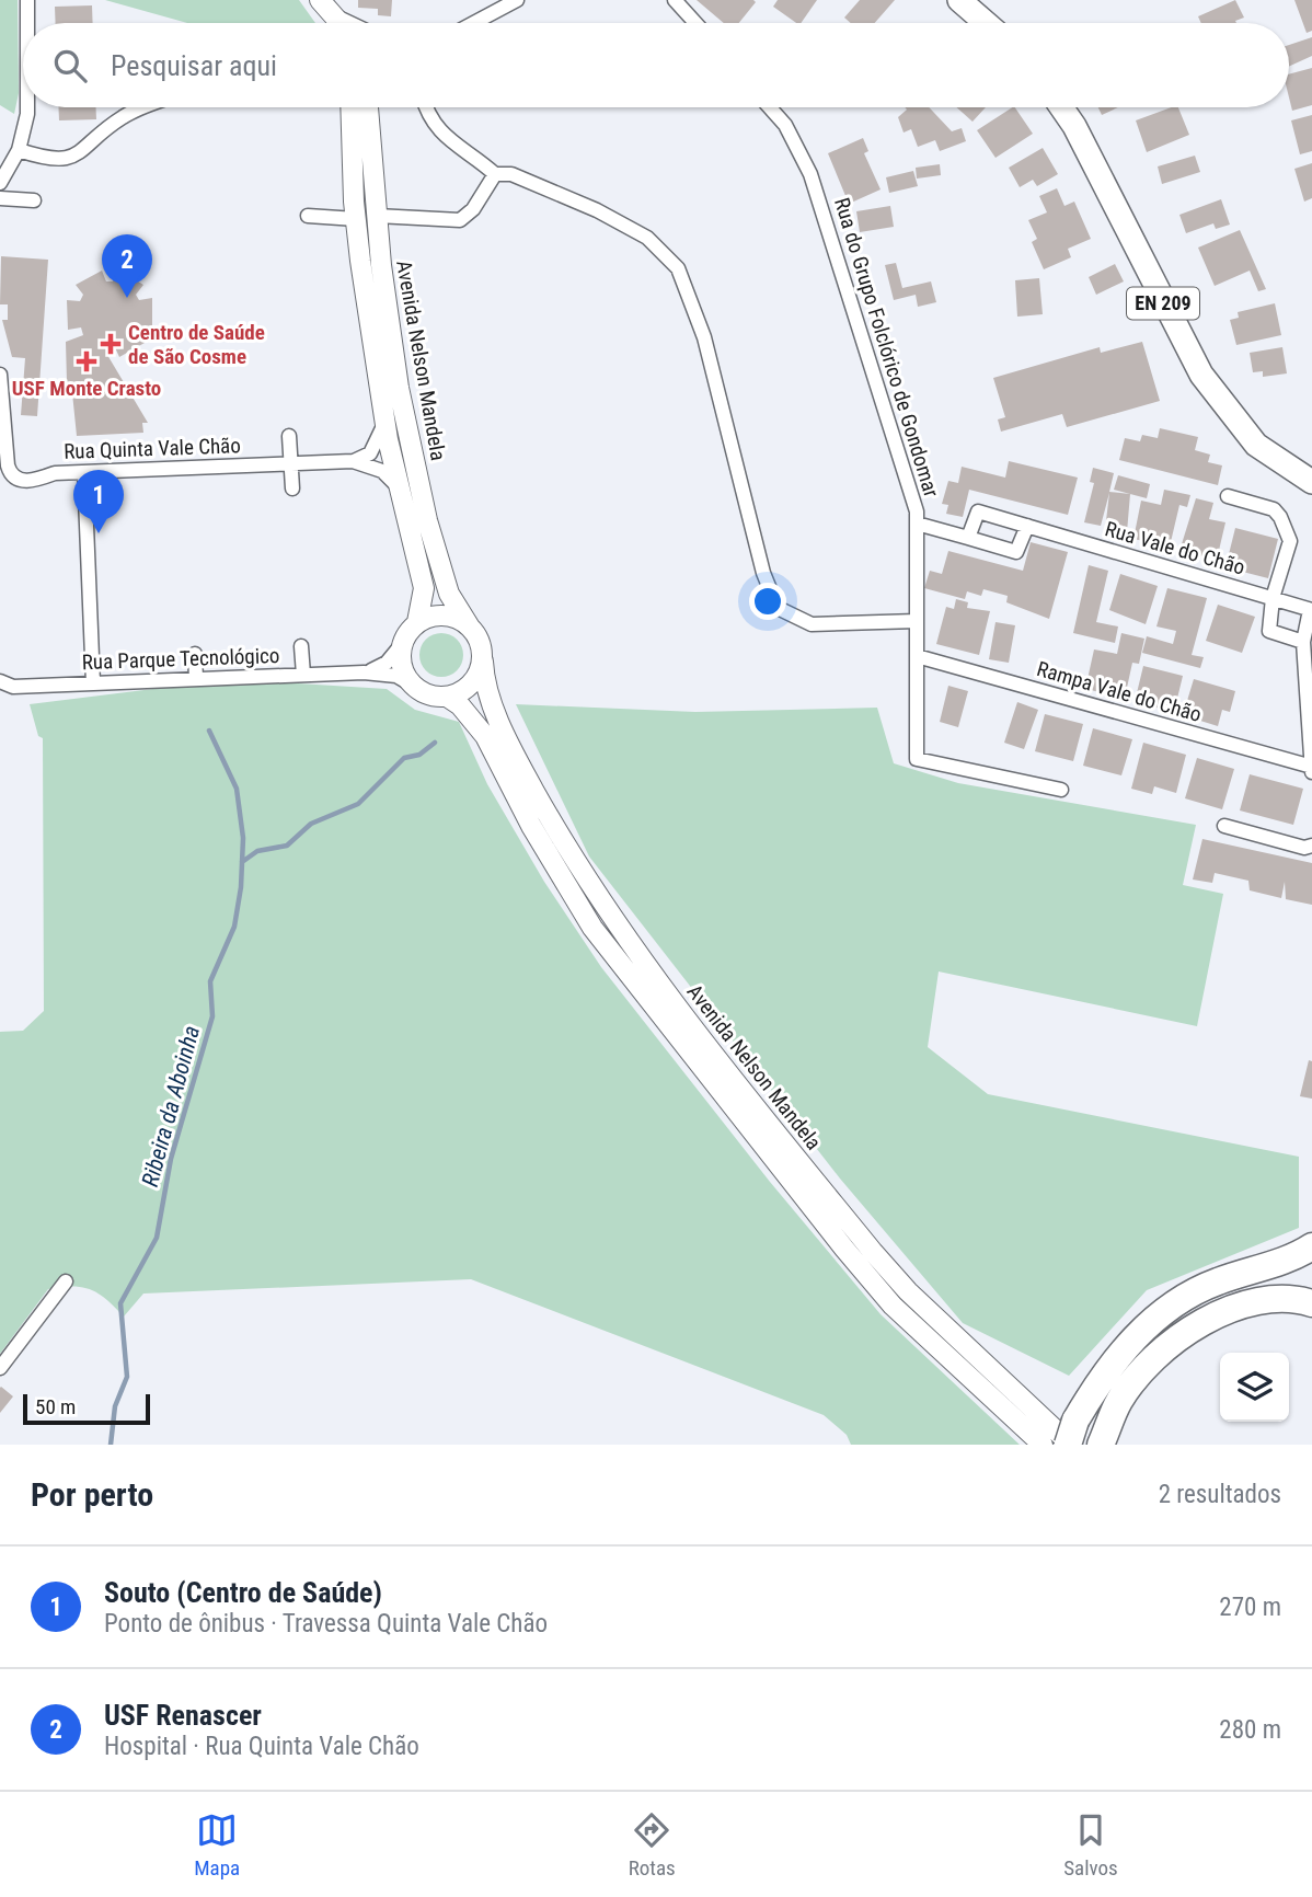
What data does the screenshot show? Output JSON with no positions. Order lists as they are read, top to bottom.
{
  "streets": {
    "main road": ["EN 209", "Avenida Nelson Mandela"],
    "street": [
      "Rua do Grupo Folclórico de Gondomar",
      "Rua Quinta Vale Chão",
      "Rua Vale do Chão",
      "Rua Parque Tecnológico",
      "Rampa Vale do Chão"
    ]
  },
  "crossings": [
    ["Rua do Grupo Folclórico de Gondomar", "Rampa Vale do Chão"],
    ["Avenida Nelson Mandela", "Rua Quinta Vale Chão"],
    ["Avenida Nelson Mandela", "Rua Parque Tecnológico"]
  ],
  "water": ["Ribeira da Aboinha"],
  "places": {
    "health": ["Centro de Saúde de São Cosme", "USF Monte Crasto"]
  },
  "scale_bar": "50 m",
  "page": {
    "search": "Pesquisar aqui",
    "pins": ["2", "1"],
    "scale": "50 m",
    "heading": ["Por perto", "2 resultados"],
    "list": [
      {
        "mark": "1",
        "name": "Souto (Centro de Saúde)",
        "note": "Ponto de ônibus · Travessa Quinta Vale Chão",
        "value": "270 m"
      },
      {
        "mark": "2",
        "name": "USF Renascer",
        "note": "Hospital · Rua Quinta Vale Chão",
        "value": "280 m"
      }
    ],
    "nav": ["Mapa", "Rotas", "Salvos"]
  }
}
